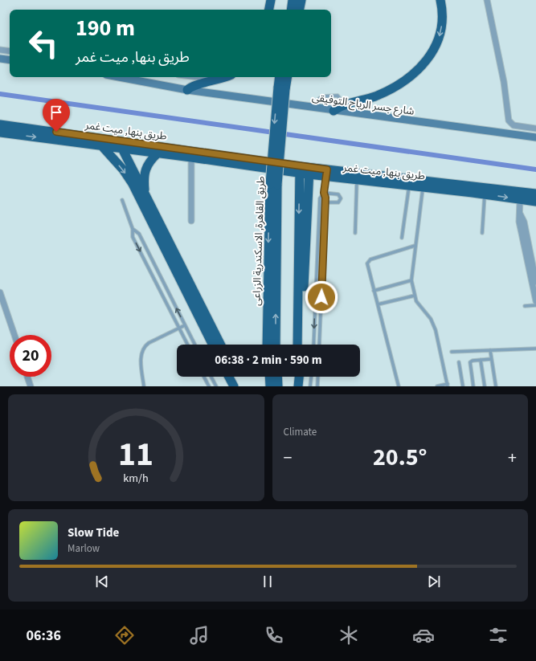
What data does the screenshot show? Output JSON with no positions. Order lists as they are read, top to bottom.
{
  "streets": {
    "highway": ["طريق بنها, ميت غمر", "طريق القاهرة, الاسكندرية الزراعى"],
    "main road": ["شارع جسر الرياح التوفيقى"]
  },
  "page": {
    "turn": ["190 m", "طريق بنها, ميت غمر"],
    "limit": "20",
    "trip": "06:38 · 2 min · 590 m",
    "tile": "Climate",
    "heat": ["−", "20.5°", "+"],
    "song": ["Slow Tide", "Marlow"],
    "tabs": "06:36",
    "gauge": ["11", "km/h"]
  }
}
